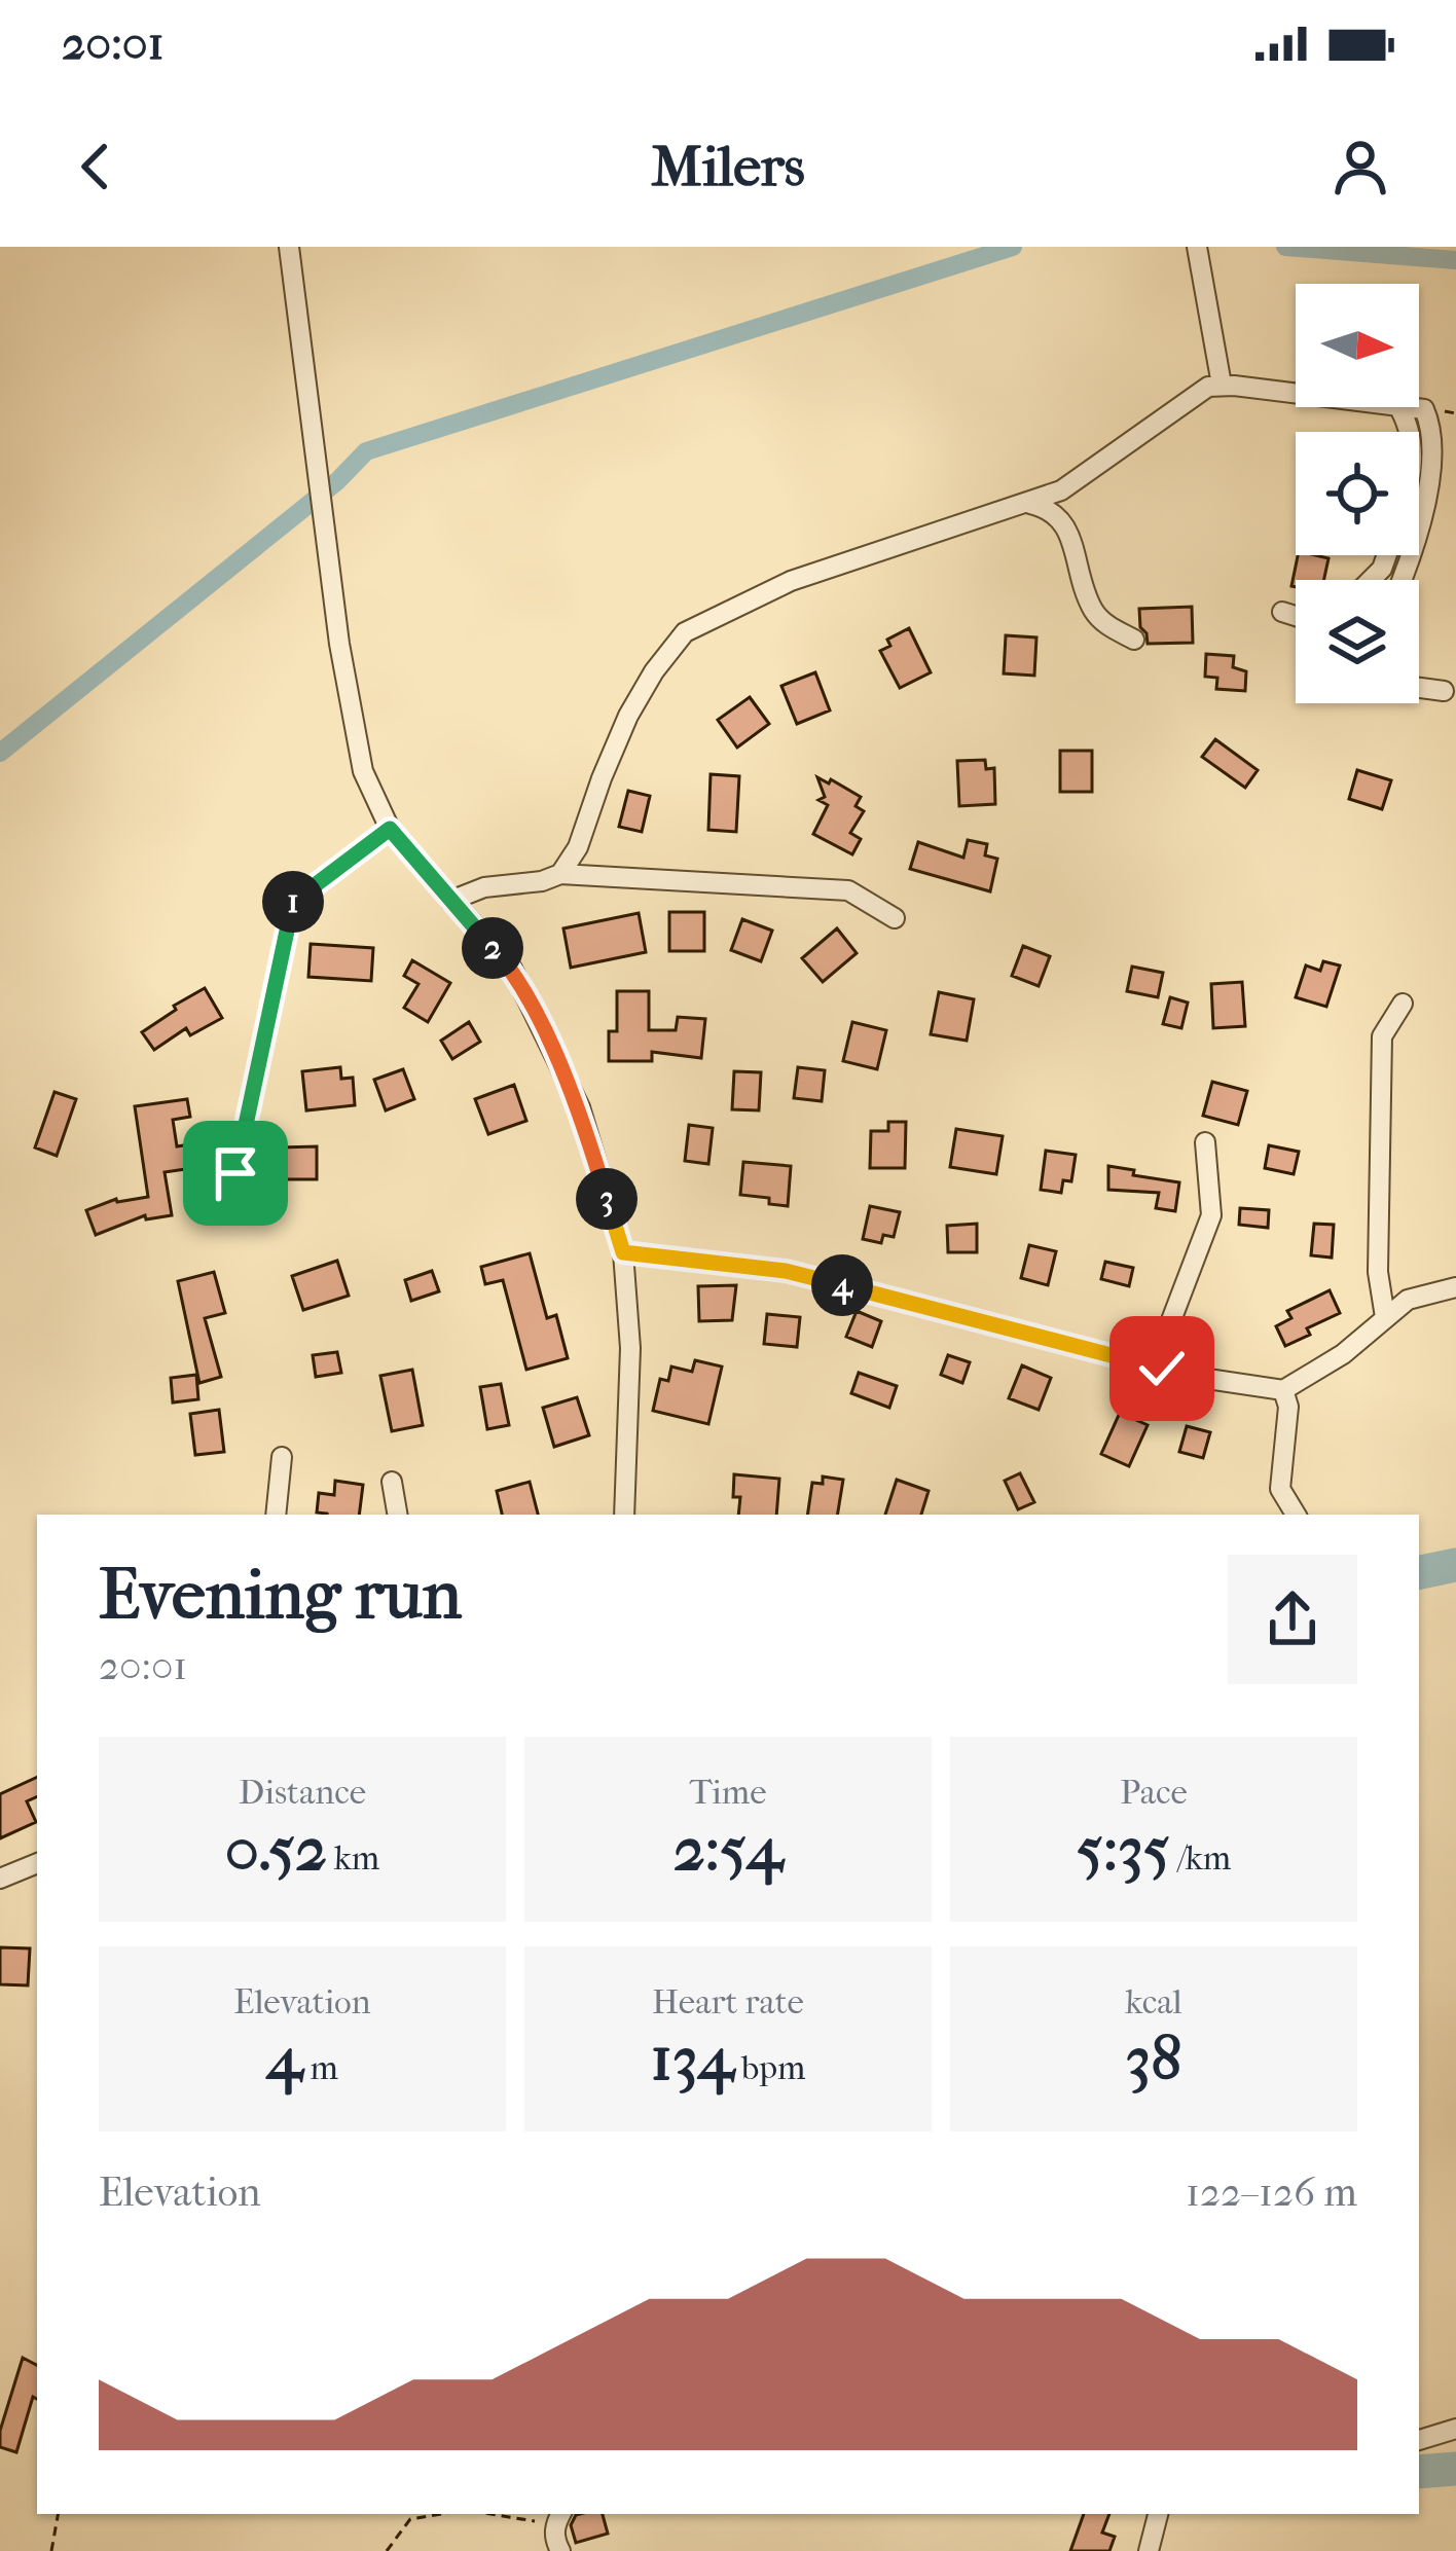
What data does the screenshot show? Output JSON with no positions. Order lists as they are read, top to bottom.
{
  "north": "right",
  "page": {
    "status": "20:01",
    "header": "Milers",
    "pins": [
      "1",
      "2",
      "3",
      "4"
    ],
    "heading": ["Evening run", "20:01"],
    "stats": [
      ["Distance", "0.52 km"],
      ["Time", "2:54"],
      ["Pace", "5:35 /km"],
      ["Elevation", "4 m"],
      ["Heart rate", "134 bpm"],
      ["kcal", "38"]
    ],
    "chart": ["Elevation", "122–126 m"]
  }
}
